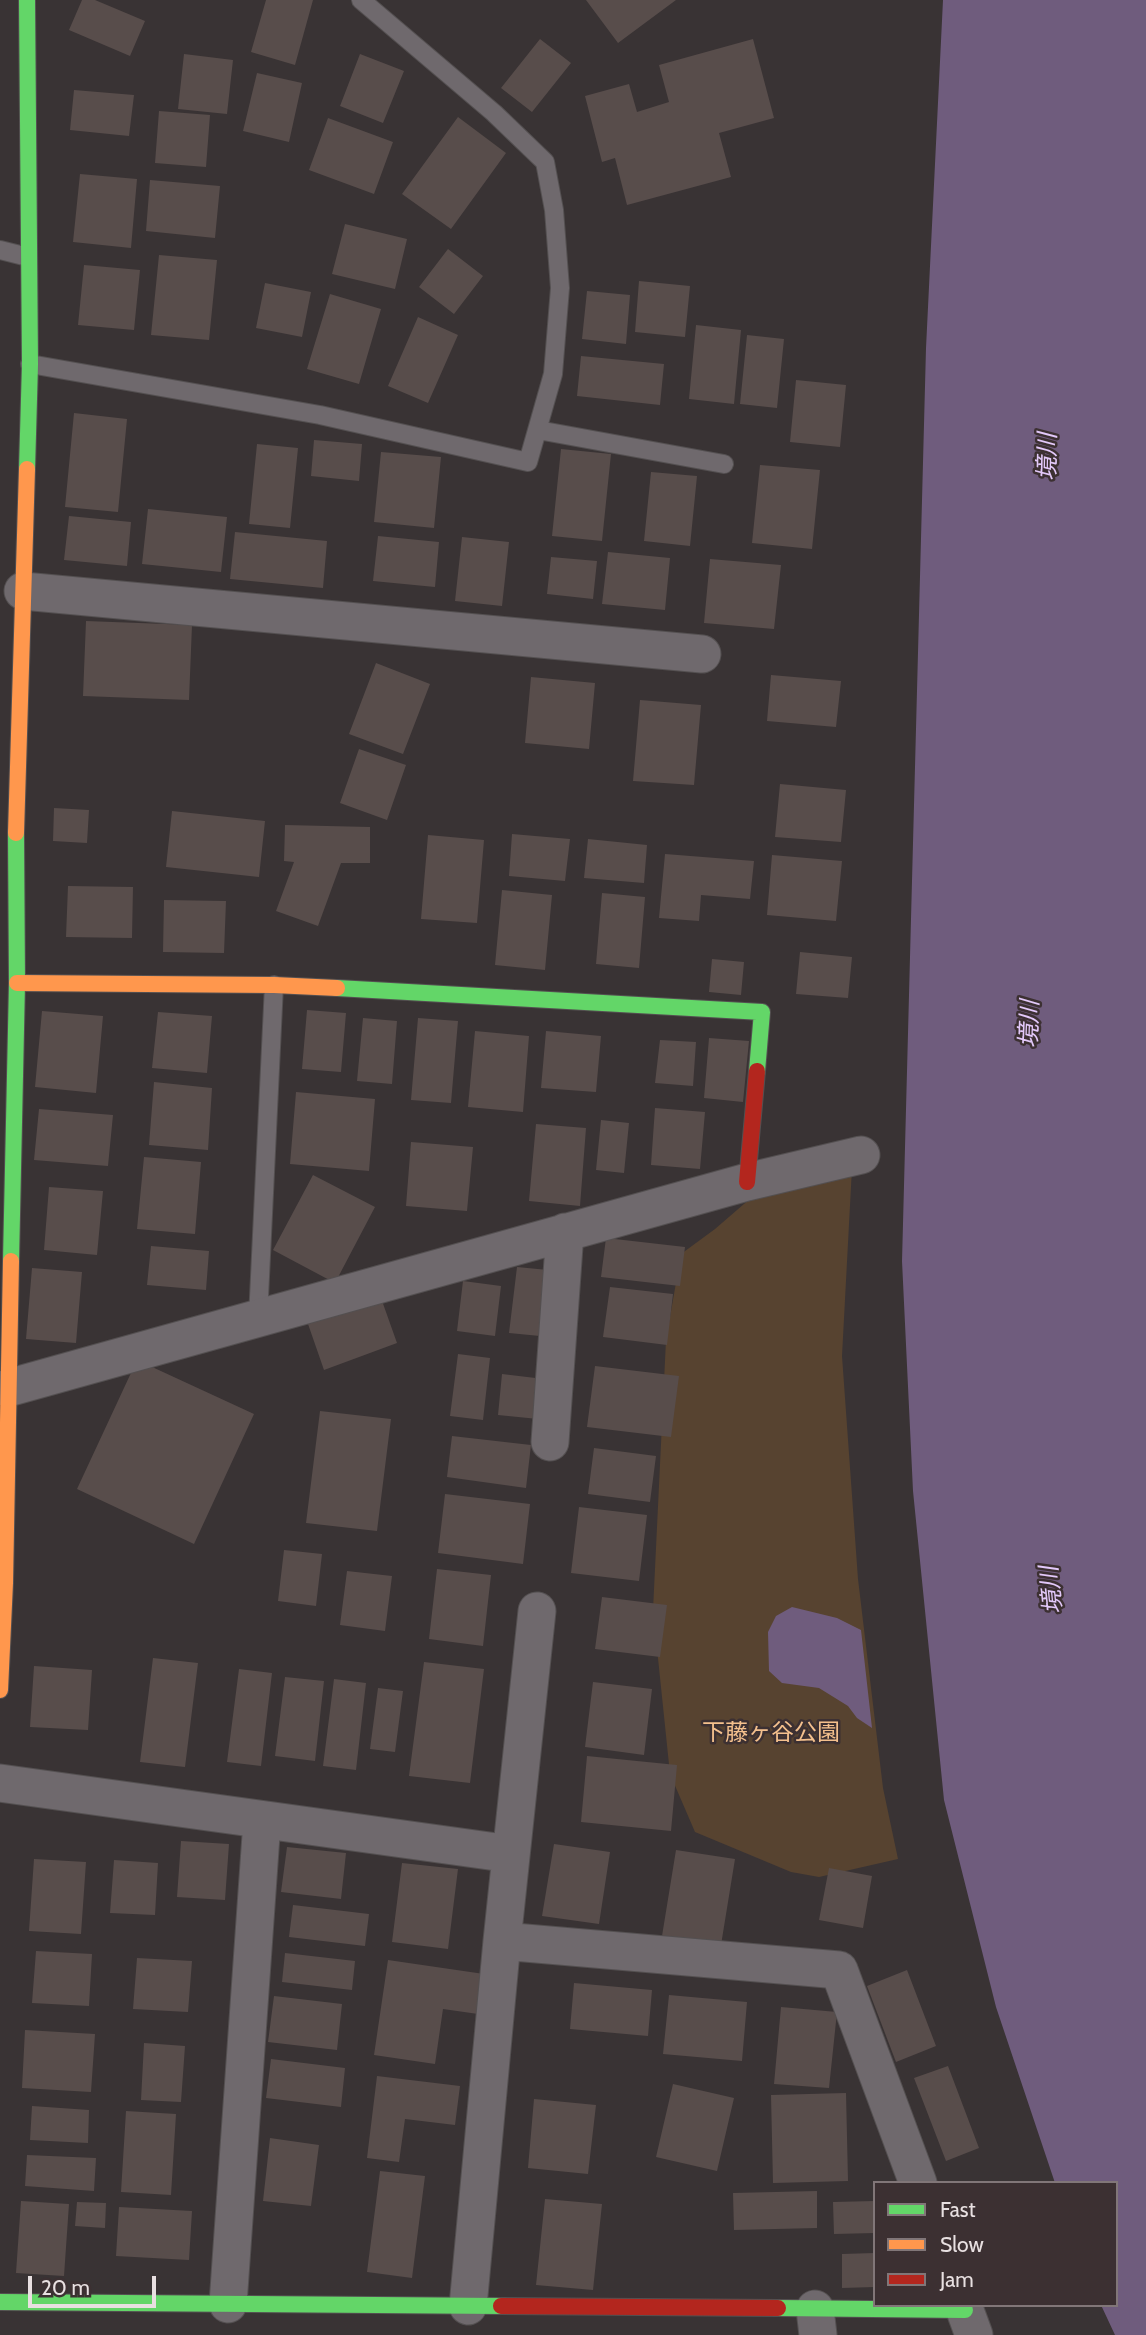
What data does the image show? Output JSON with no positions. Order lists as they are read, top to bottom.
{
  "water": ["境川"],
  "parks": ["下藤ヶ谷公園"],
  "legend": ["Fast", "Slow", "Jam"],
  "scale_bar": "20 m"
}
